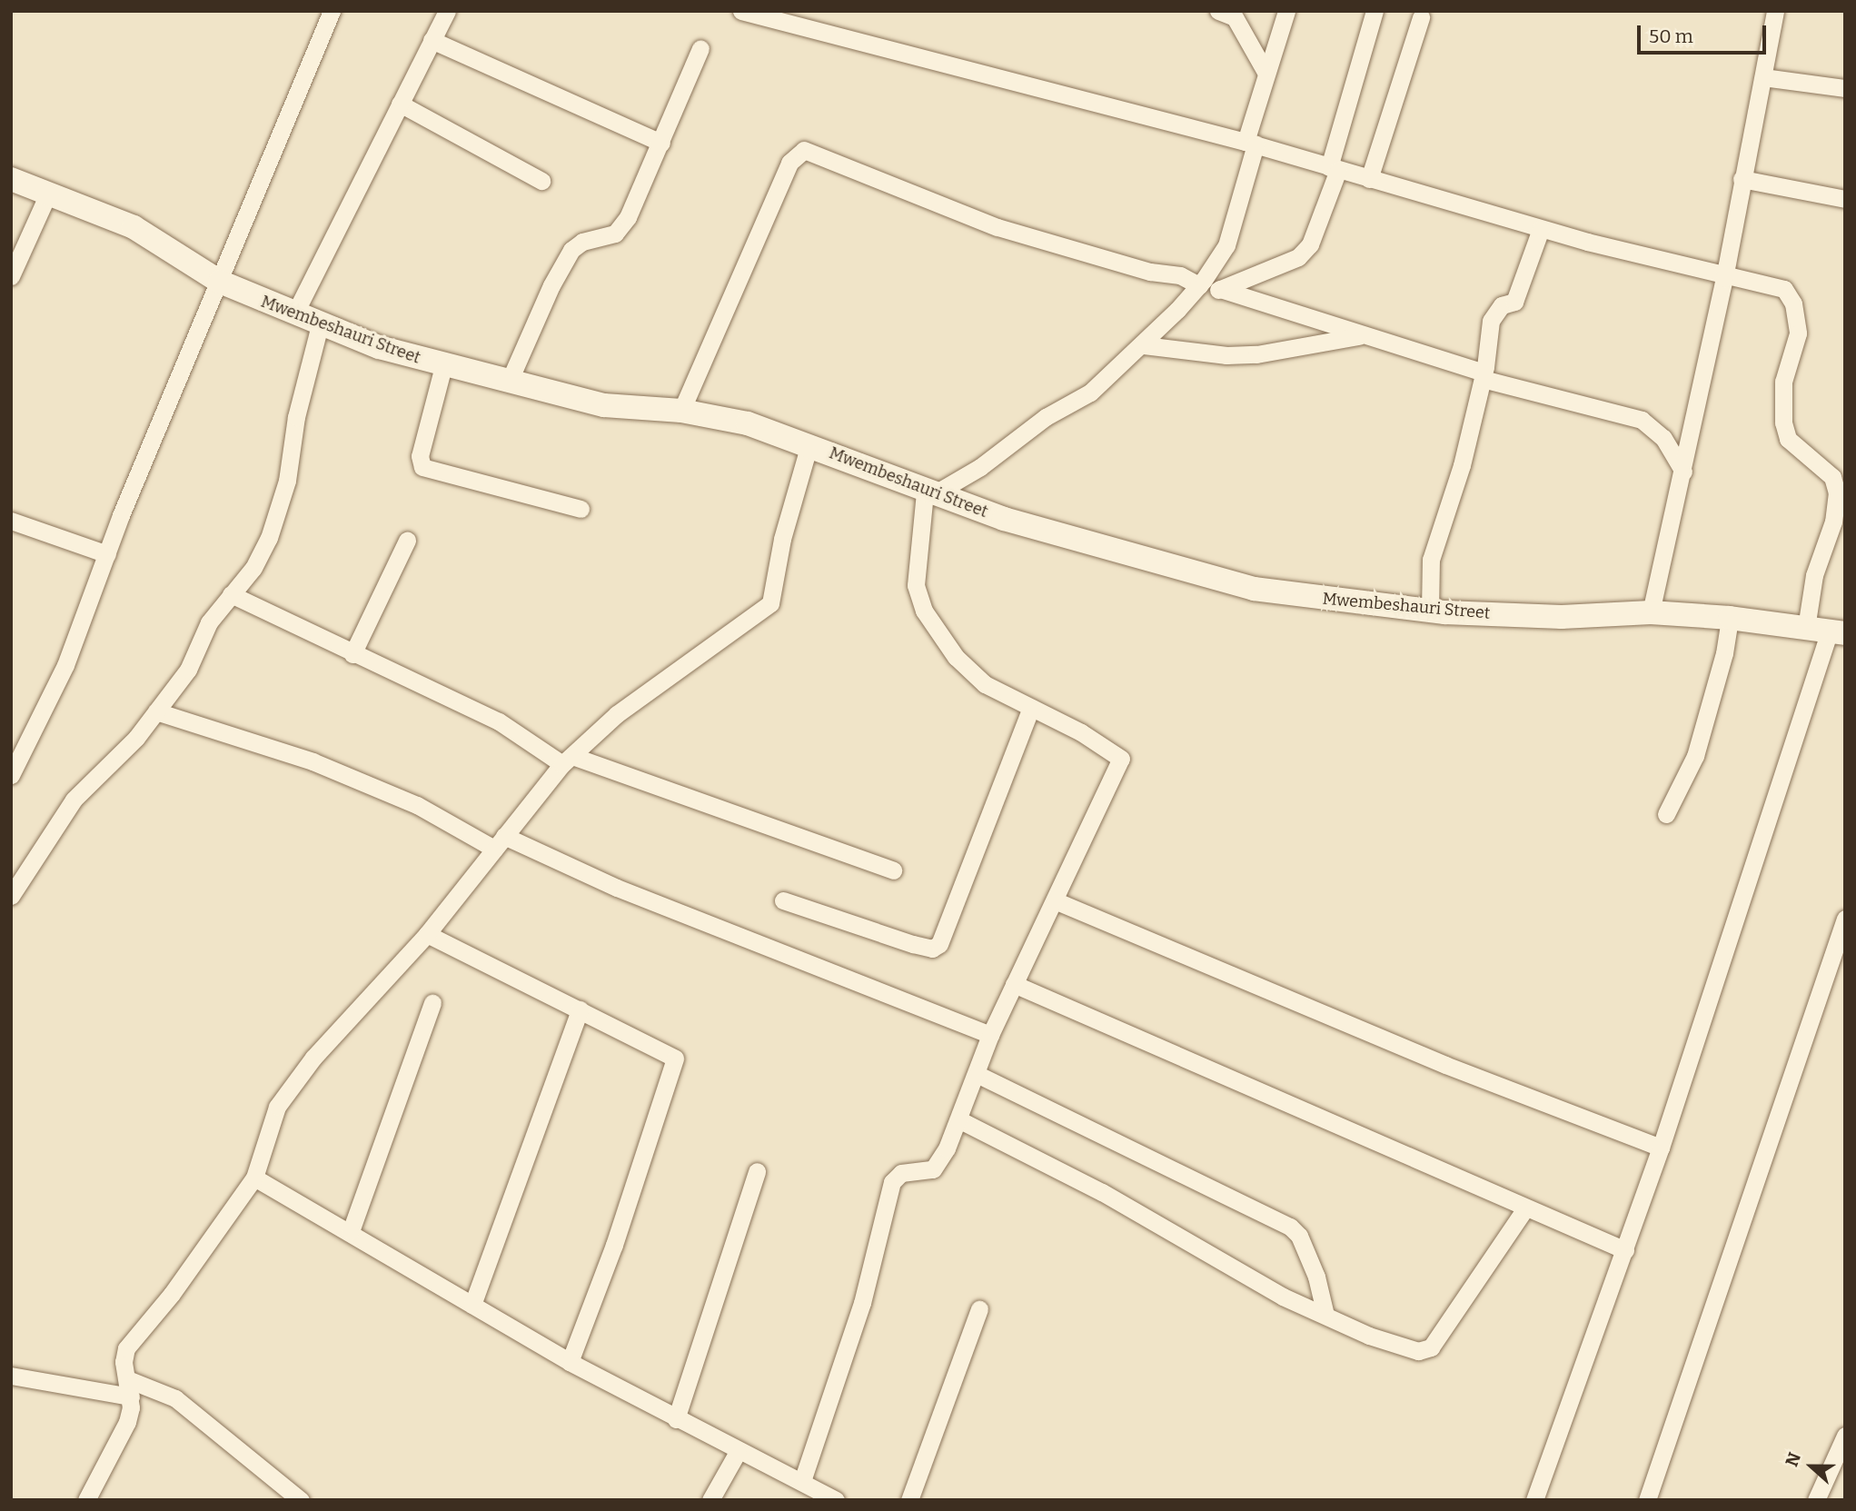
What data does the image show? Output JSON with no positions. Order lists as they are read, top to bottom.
{
  "streets": {
    "street": ["Mwembeshauri Street"]
  },
  "scale_bar": "50 m",
  "north": "left"
}
